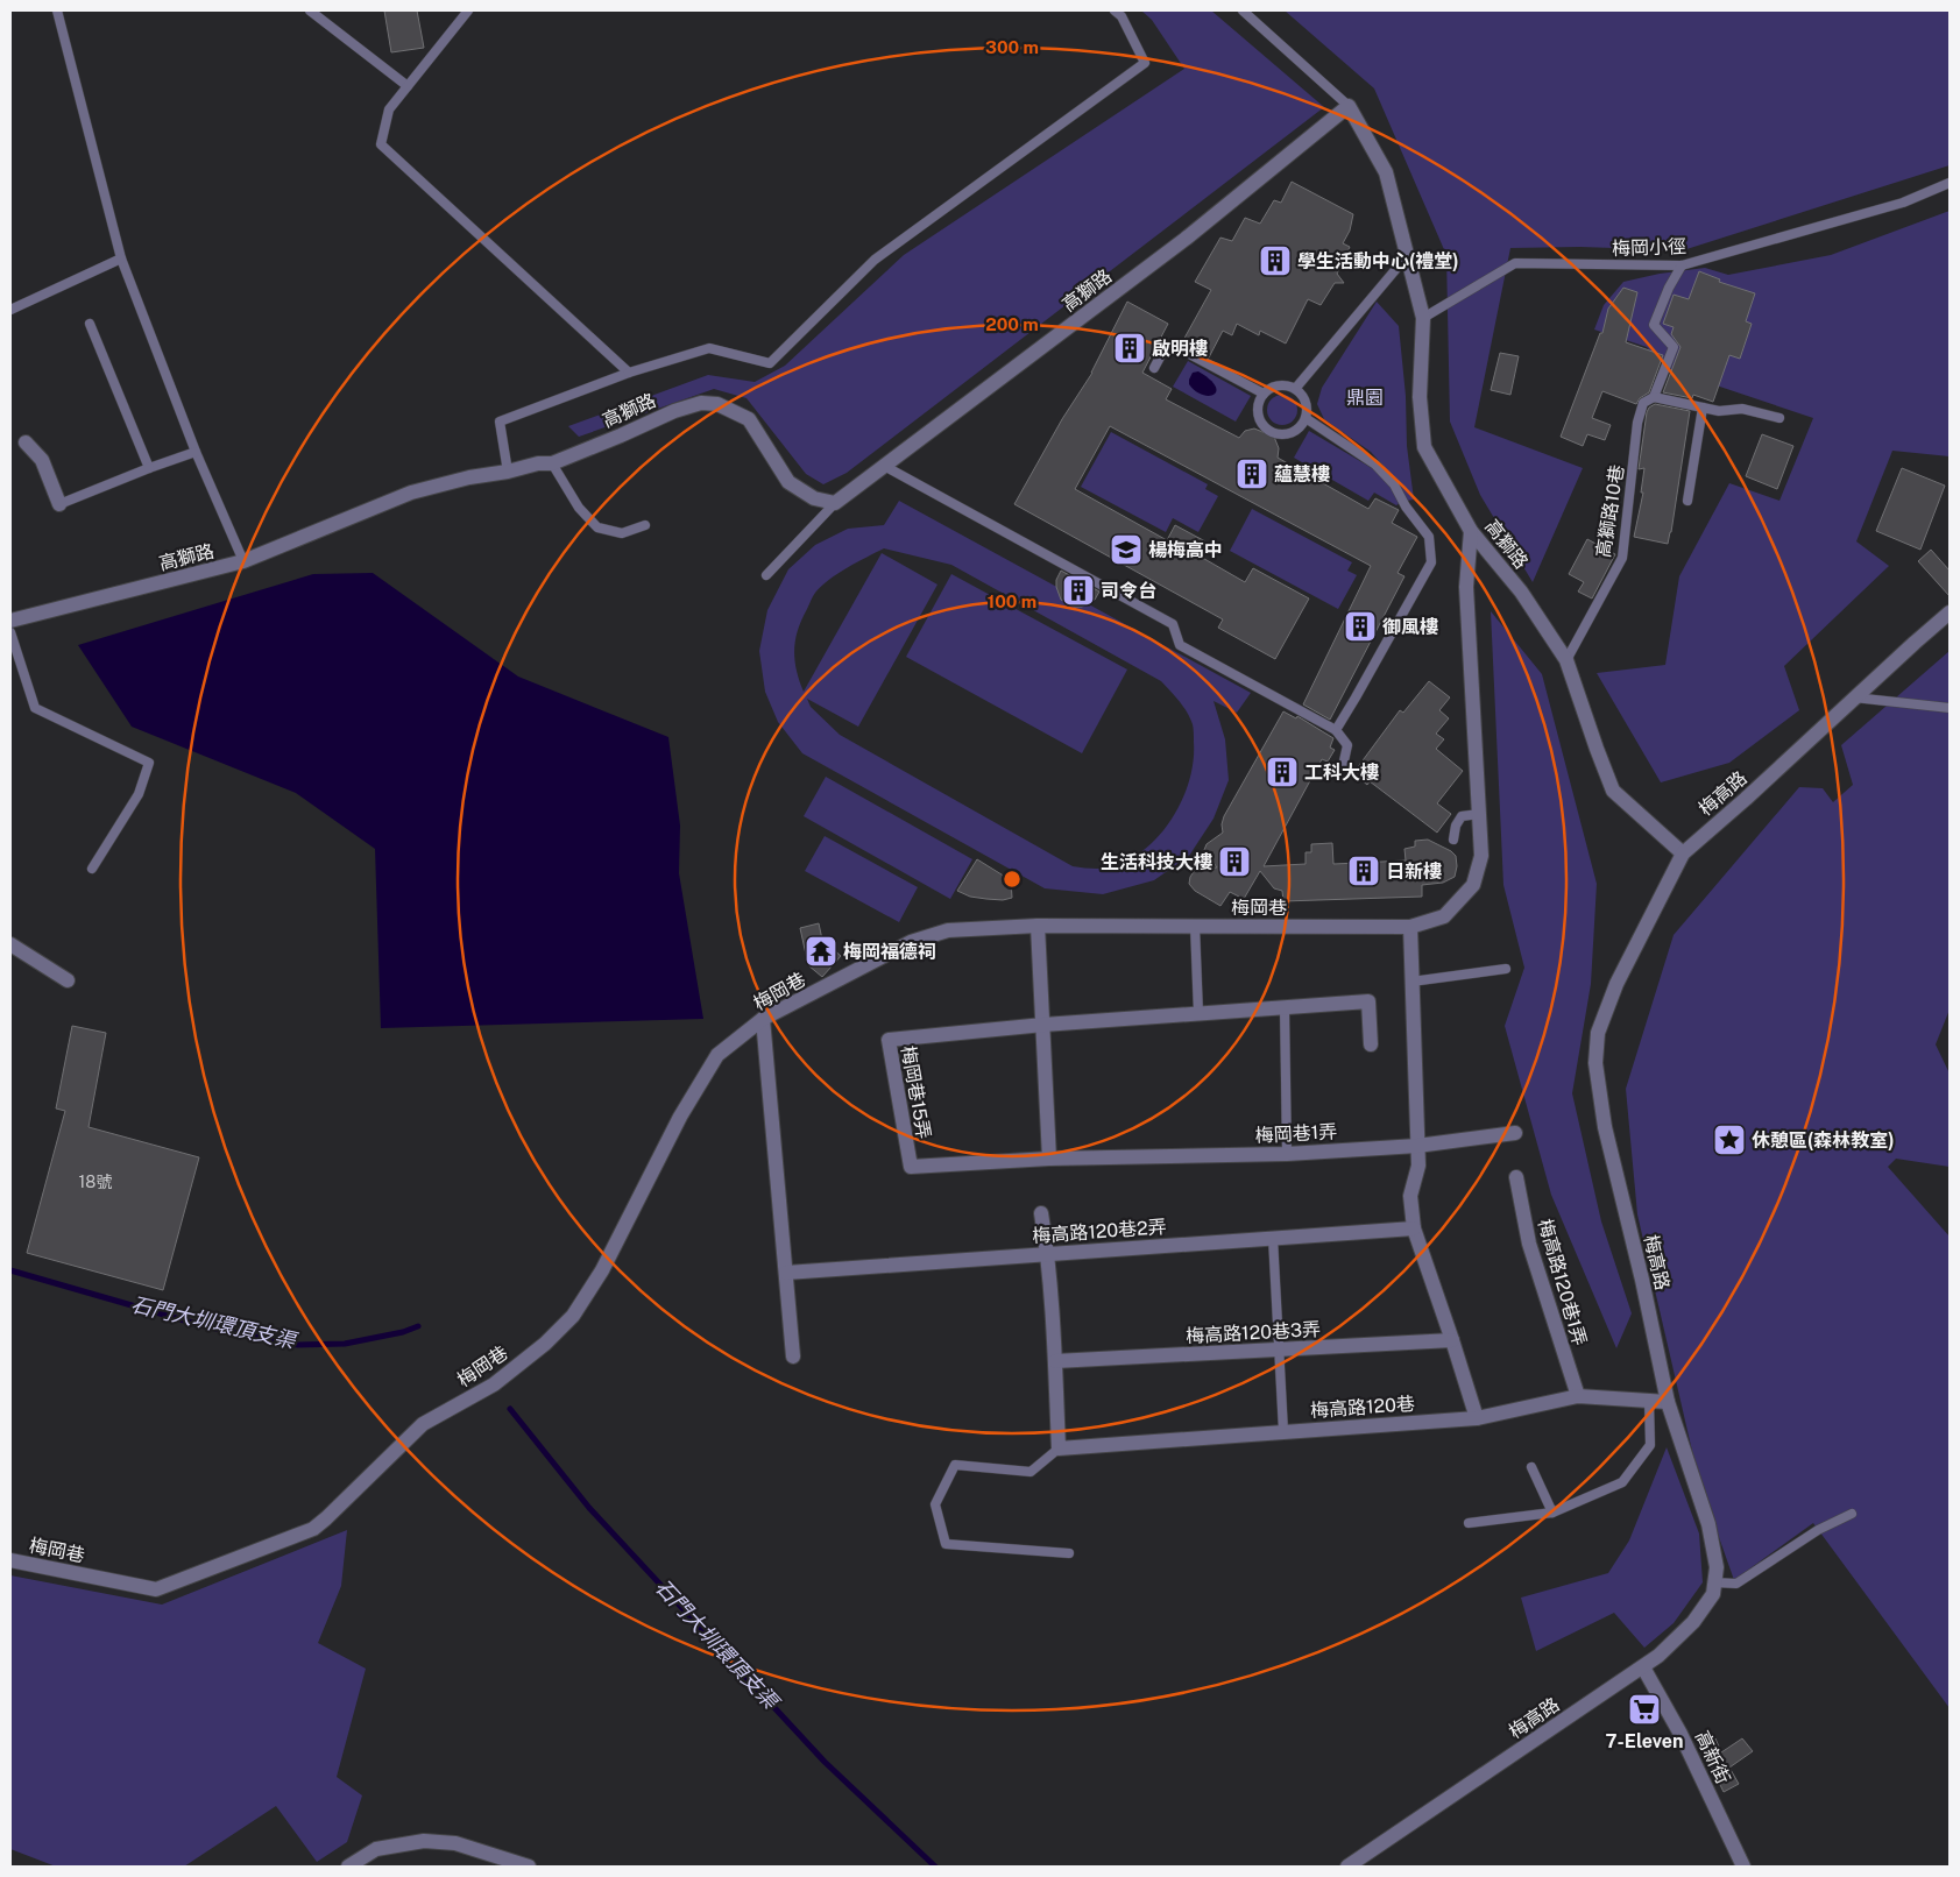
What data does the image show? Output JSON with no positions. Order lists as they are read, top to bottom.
{
  "streets": {
    "street": [
      "高獅路",
      "梅高路",
      "梅岡巷",
      "梅岡巷15弄",
      "梅岡巷1弄",
      "梅高路120巷2弄",
      "梅高路120巷1弄",
      "梅高路120巷3弄",
      "梅高路120巷",
      "高新街"
    ],
    "lane": ["梅岡小徑", "高獅路10巷"]
  },
  "crossings": [
    ["梅岡小徑", "高獅路"],
    ["梅岡小徑", "高獅路10巷"],
    ["高獅路", "高獅路10巷"],
    ["高獅路", "梅高路"],
    ["高獅路", "梅岡巷"],
    ["梅高路", "梅高路120巷"],
    ["梅高路", "高新街"],
    ["梅岡巷15弄", "梅岡巷1弄"],
    ["梅高路120巷1弄", "梅高路120巷"]
  ],
  "water": ["石門大圳環頂支渠"],
  "parks": ["鼎園"],
  "places": {
    "building": [
      "學生活動中心(禮堂)",
      "啟明樓",
      "蘊慧樓",
      "司令台",
      "御風樓",
      "工科大樓",
      "生活科技大樓",
      "日新樓"
    ],
    "school or university": ["楊梅高中"],
    "temple": ["梅岡福德祠"],
    "place": ["休憩區(森林教室)"],
    "supermarket": ["7-Eleven"]
  },
  "house_numbers": ["18號"],
  "rings": ["300 m", "200 m", "100 m"]
}
